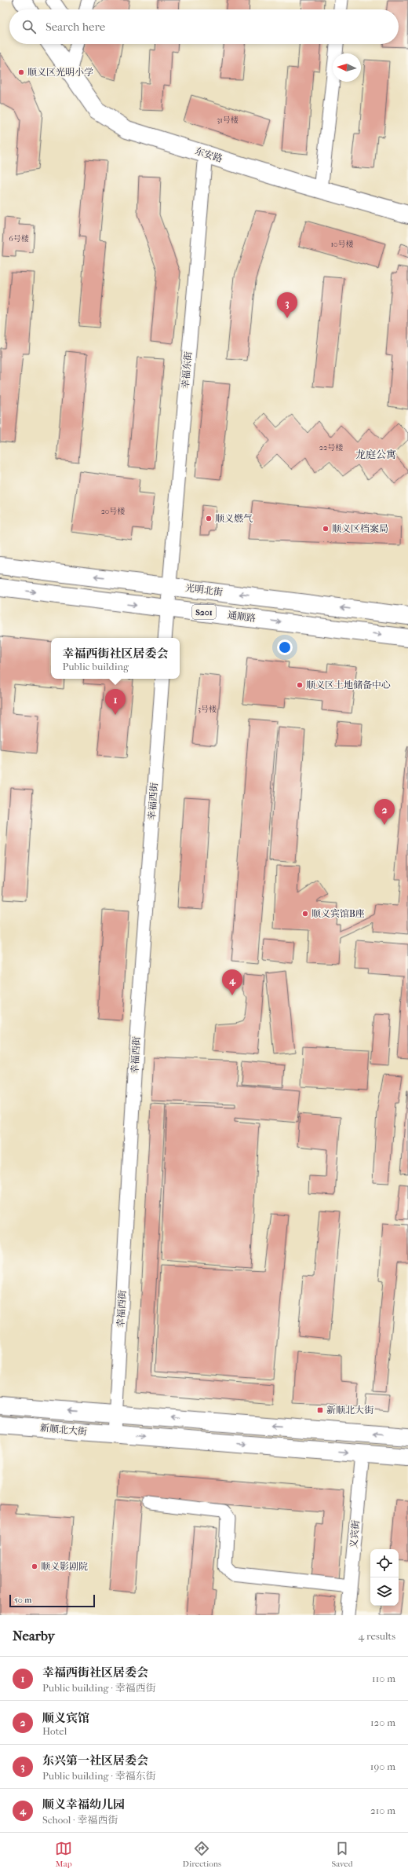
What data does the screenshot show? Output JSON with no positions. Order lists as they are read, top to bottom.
{
  "streets": {
    "main road": [
      "东安路",
      "光明北街",
      "S201",
      "通顺路",
      "新顺北大街"
    ],
    "street": ["幸福东街", "幸福西街", "义宾街"]
  },
  "crossings": [
    ["东安路", "幸福东街"],
    ["幸福东街", "光明北街"],
    ["幸福西街", "新顺北大街"],
    ["新顺北大街", "义宾街"]
  ],
  "one_way": ["光明北街", "通顺路"],
  "districts": ["龙庭公寓"],
  "places": {
    "other": [
      "顺义区光明小学",
      "顺义燃气",
      "顺义区档案局",
      "顺义区土地储备中心",
      "顺义宾馆B座",
      "顺义影剧院"
    ],
    "transit": ["新顺北大街"]
  },
  "house_numbers": [
    "31号楼",
    "6号楼",
    "10号楼",
    "22号楼",
    "20号楼",
    "3号楼"
  ],
  "scale_bar": "50 m",
  "north": "left",
  "page": {
    "search": "Search here",
    "pins": [
      "3",
      "1",
      "2",
      "4"
    ],
    "popup": ["幸福西街社区居委会", "Public building"],
    "scale": "50 m",
    "heading": ["Nearby", "4 results"],
    "list": [
      {
        "mark": "1",
        "name": "幸福西街社区居委会",
        "note": "Public building · 幸福西街",
        "value": "110 m"
      },
      {
        "mark": "2",
        "name": "顺义宾馆",
        "note": "Hotel",
        "value": "120 m"
      },
      {
        "mark": "3",
        "name": "东兴第一社区居委会",
        "note": "Public building · 幸福东街",
        "value": "190 m"
      },
      {
        "mark": "4",
        "name": "顺义幸福幼儿园",
        "note": "School · 幸福西街",
        "value": "210 m"
      }
    ],
    "nav": ["Map", "Directions", "Saved"]
  }
}
